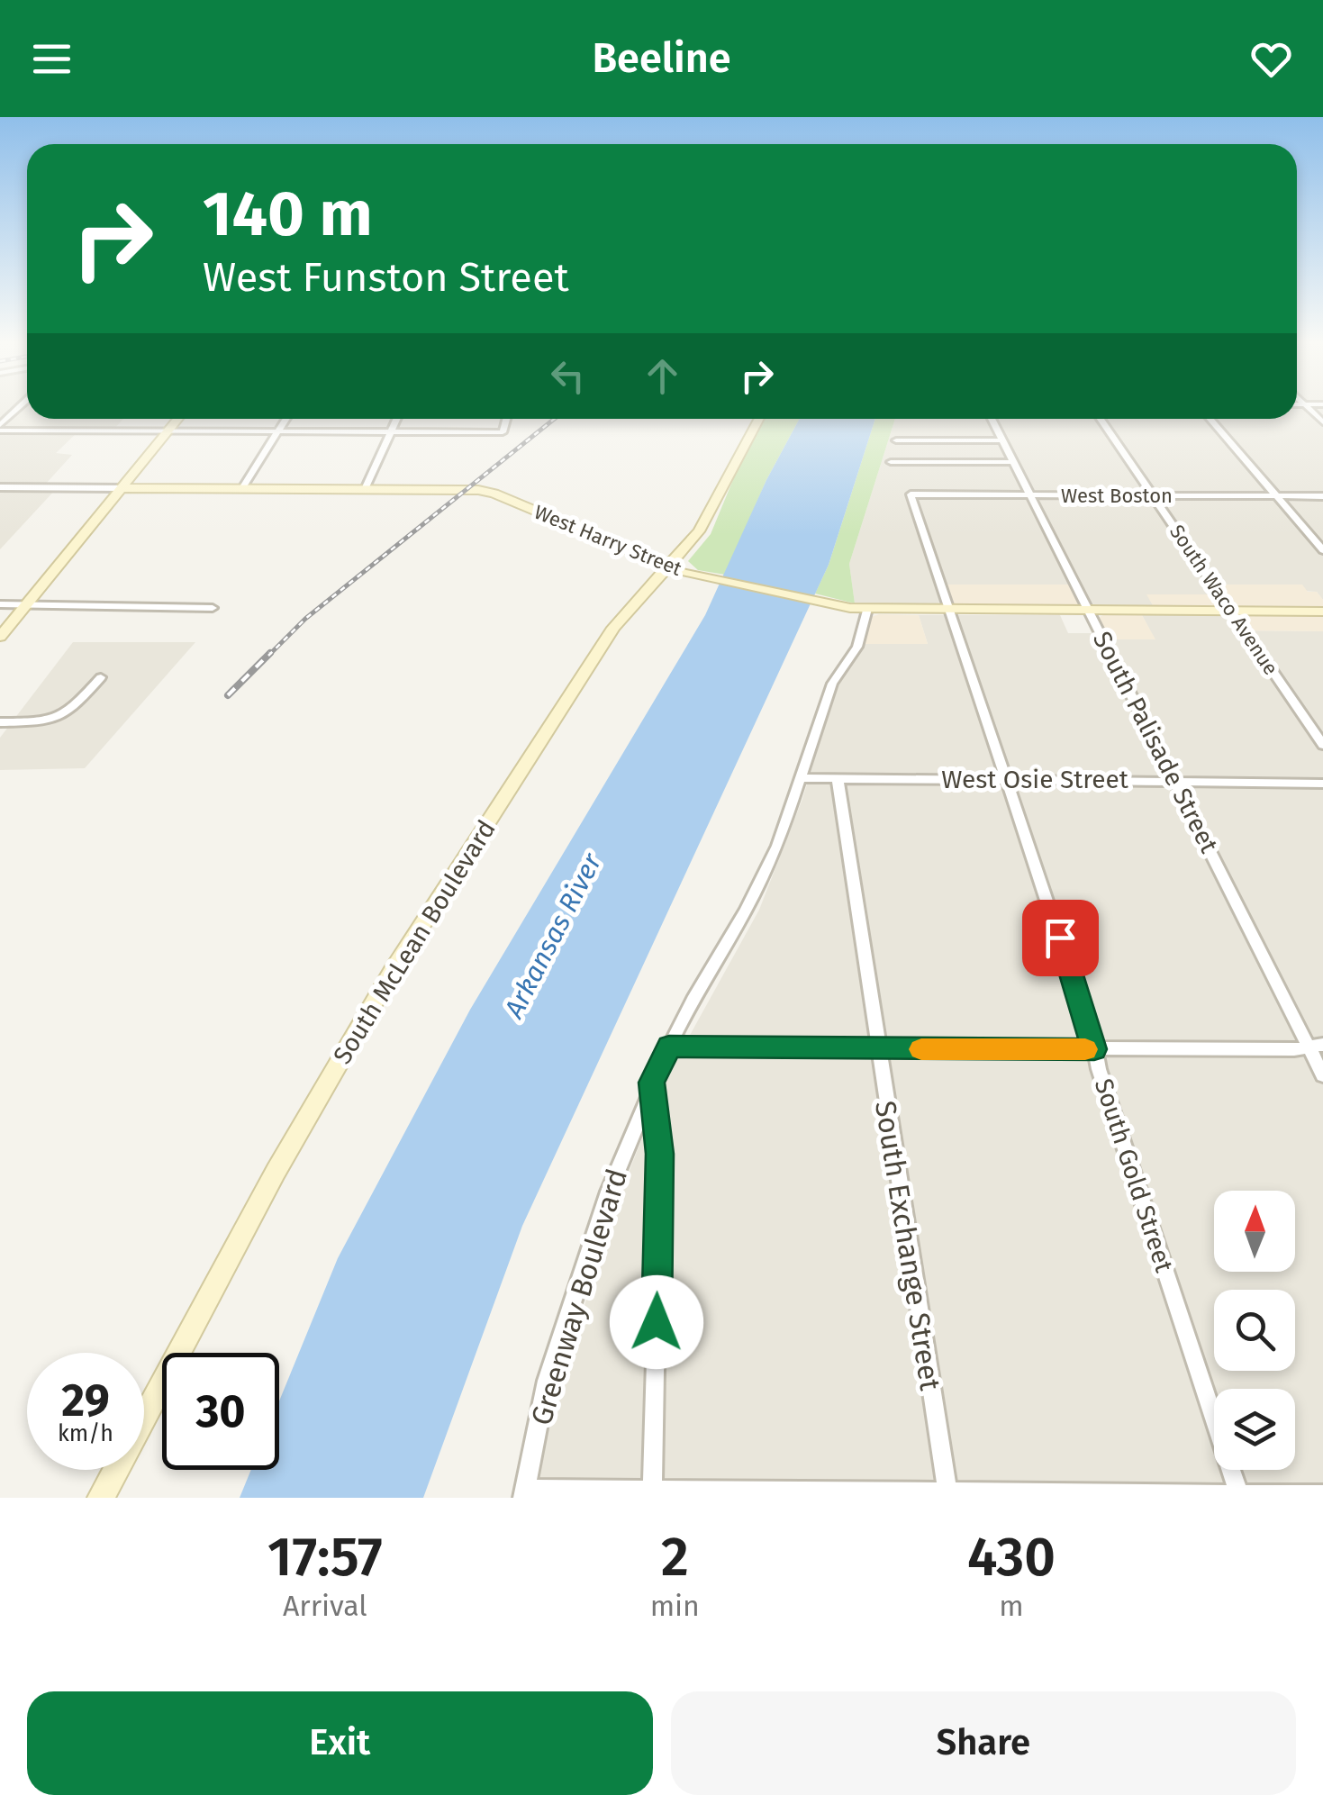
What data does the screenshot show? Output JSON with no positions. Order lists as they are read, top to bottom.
{
  "streets": {
    "street": [
      "West Boston",
      "West Harry Street",
      "South Waco Avenue",
      "South Palisade Street",
      "West Osie Street",
      "South McLean Boulevard",
      "South Gold Street",
      "South Exchange Street",
      "Greenway Boulevard"
    ]
  },
  "crossings": [
    ["West Boston", "South Waco Avenue"],
    ["West Boston", "South Palisade Street"],
    ["West Boston", "South Gold Street"],
    ["West Harry Street", "South Waco Avenue"],
    ["West Harry Street", "South Palisade Street"],
    ["West Harry Street", "South McLean Boulevard"],
    ["West Harry Street", "South Gold Street"],
    ["West Harry Street", "Greenway Boulevard"],
    ["South Palisade Street", "West Osie Street"],
    ["West Osie Street", "South Gold Street"],
    ["West Osie Street", "South Exchange Street"],
    ["West Osie Street", "Greenway Boulevard"]
  ],
  "water": ["Arkansas River"],
  "north": "top",
  "page": {
    "header": "Beeline",
    "turn": ["140 m", "West Funston Street"],
    "speed": "29 km/h",
    "limit": "30",
    "eta": [
      "17:57",
      "Arrival",
      "2",
      "min",
      "430",
      "m"
    ],
    "buttons": ["Exit", "Share"]
  }
}
